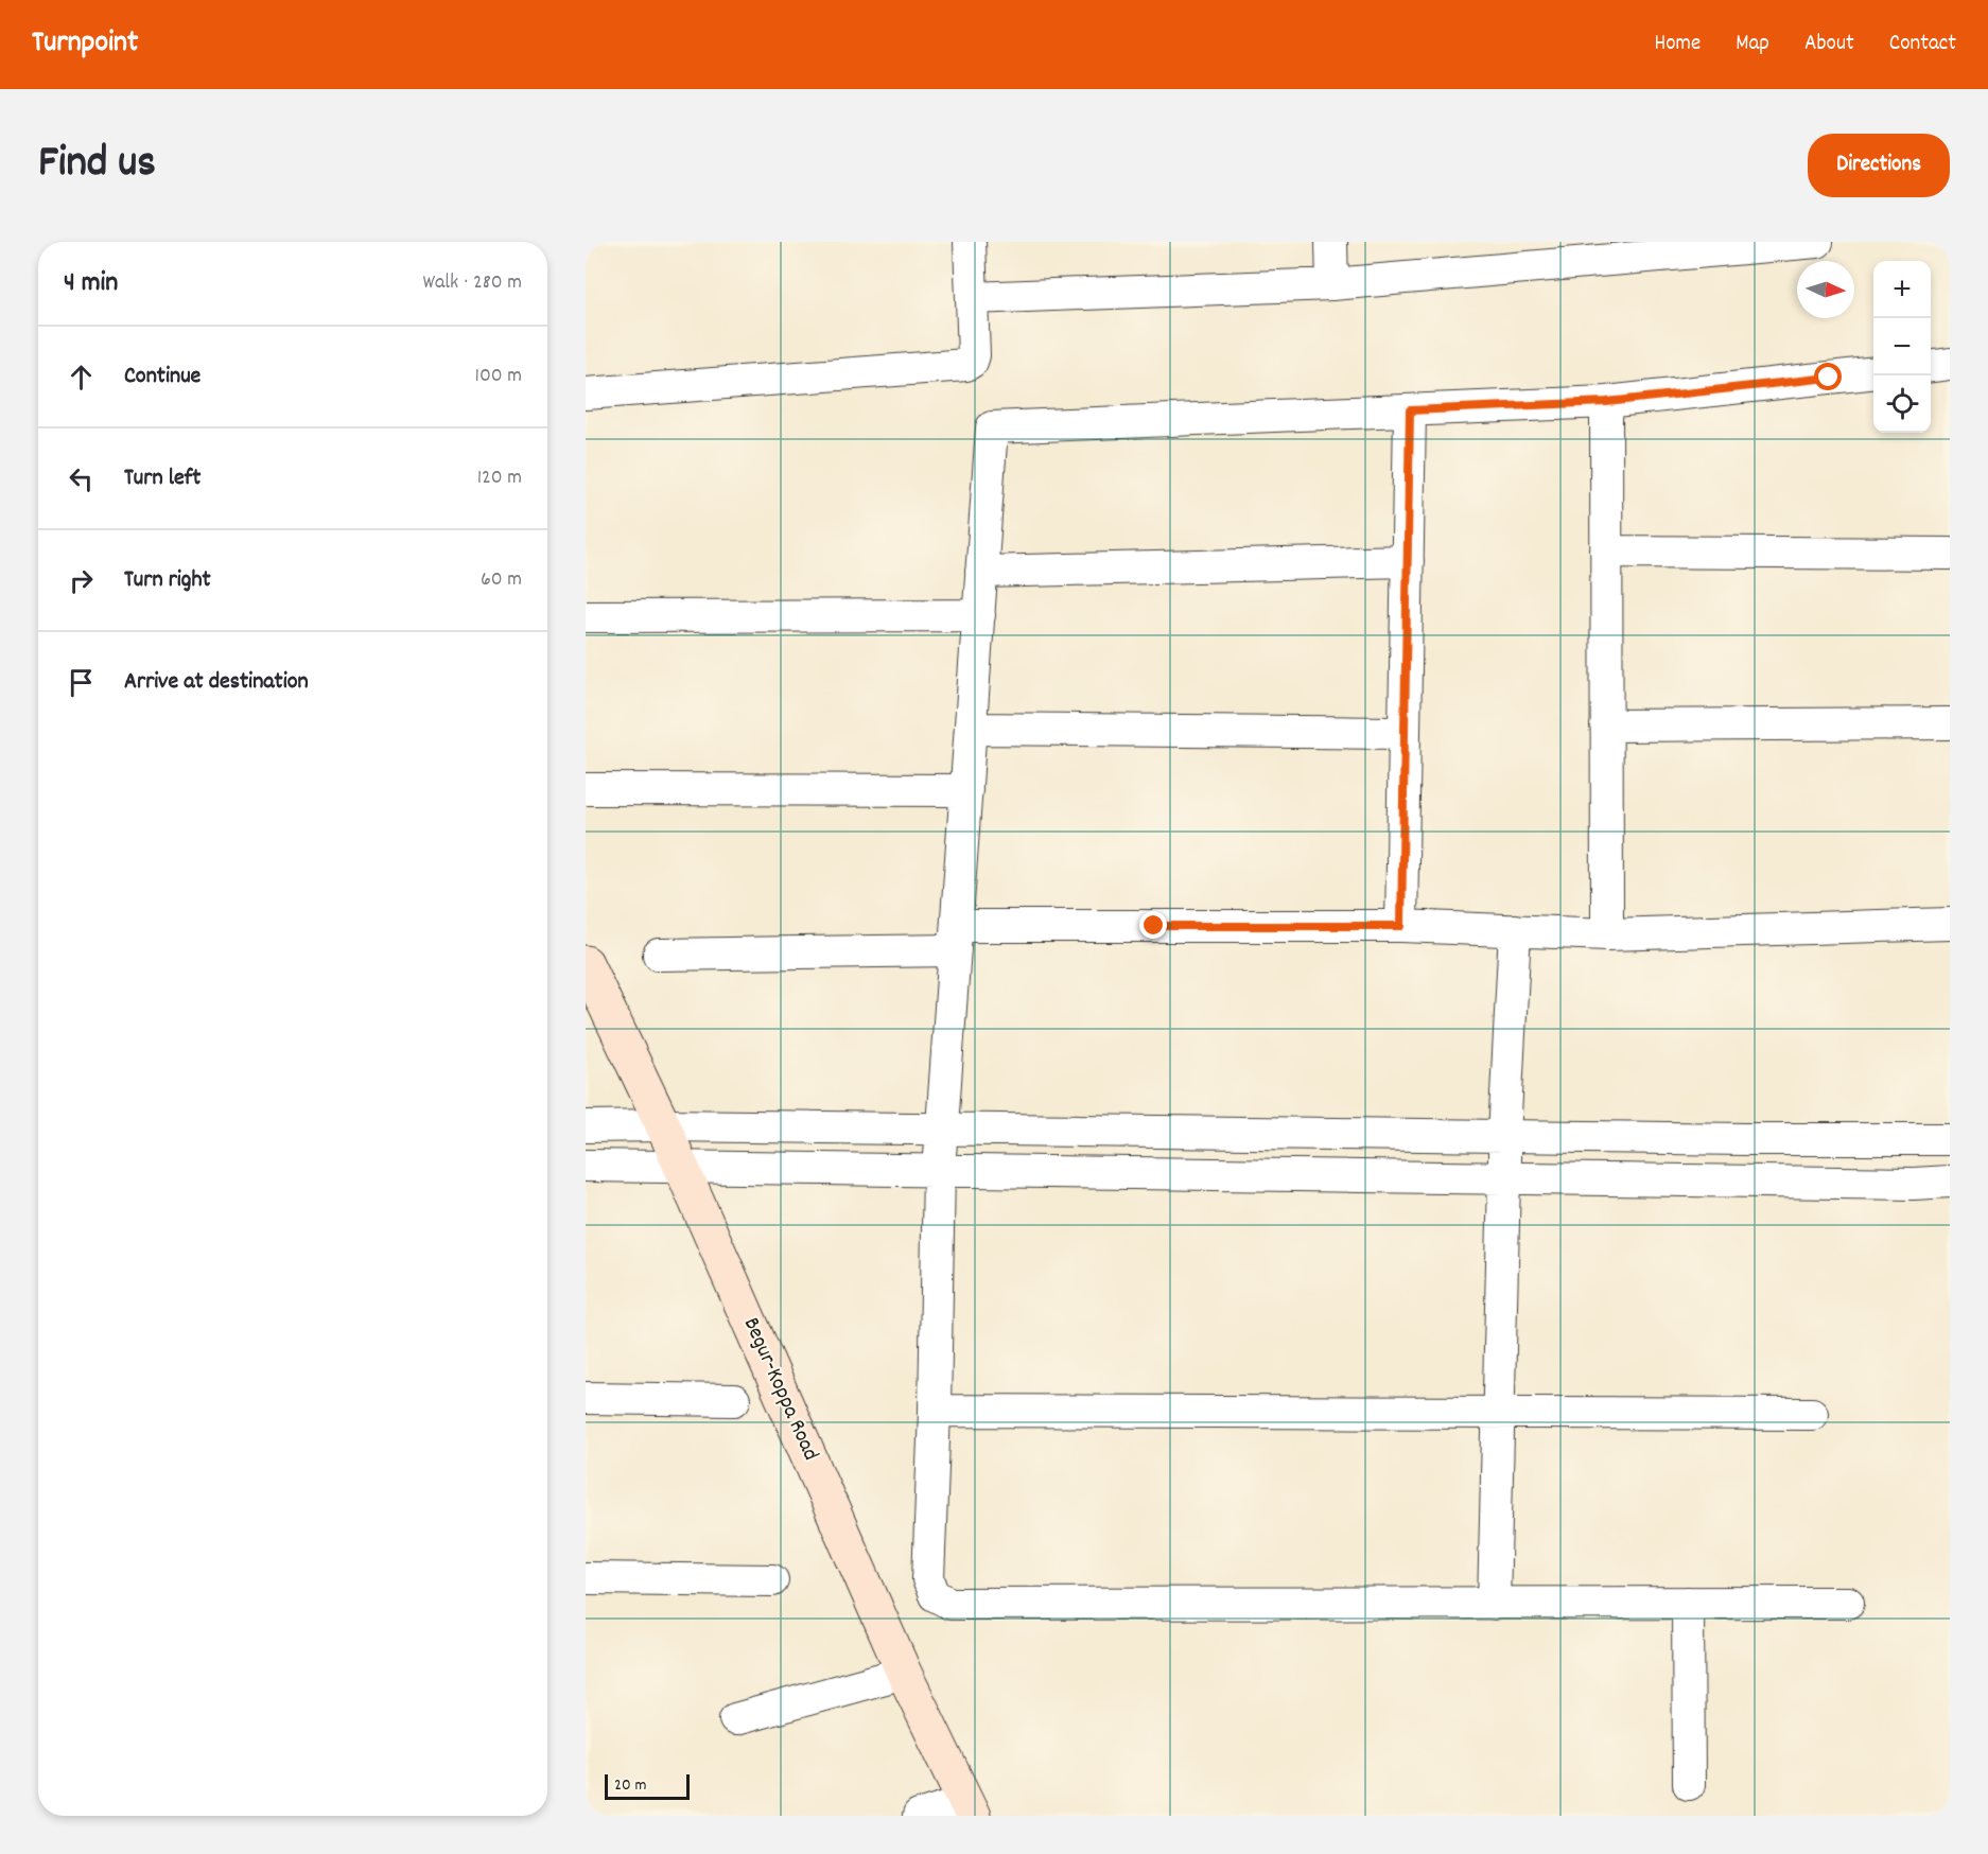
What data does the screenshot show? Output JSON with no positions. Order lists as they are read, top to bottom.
{
  "streets": {
    "main road": ["Begur-Koppa Road"]
  },
  "scale_bar": "20 m",
  "north": "right",
  "page": {
    "header": "Turnpoint",
    "nav": [
      "Home",
      "Map",
      "About",
      "Contact"
    ],
    "title": "Find us",
    "buttons": "Directions",
    "heading": ["4 min", "Walk · 280 m"],
    "map_buttons": ["+", "−"],
    "list": [
      ["Continue", "100 m"],
      ["Turn left", "120 m"],
      ["Turn right", "60 m"],
      "Arrive at destination"
    ],
    "scale": "20 m"
  }
}
